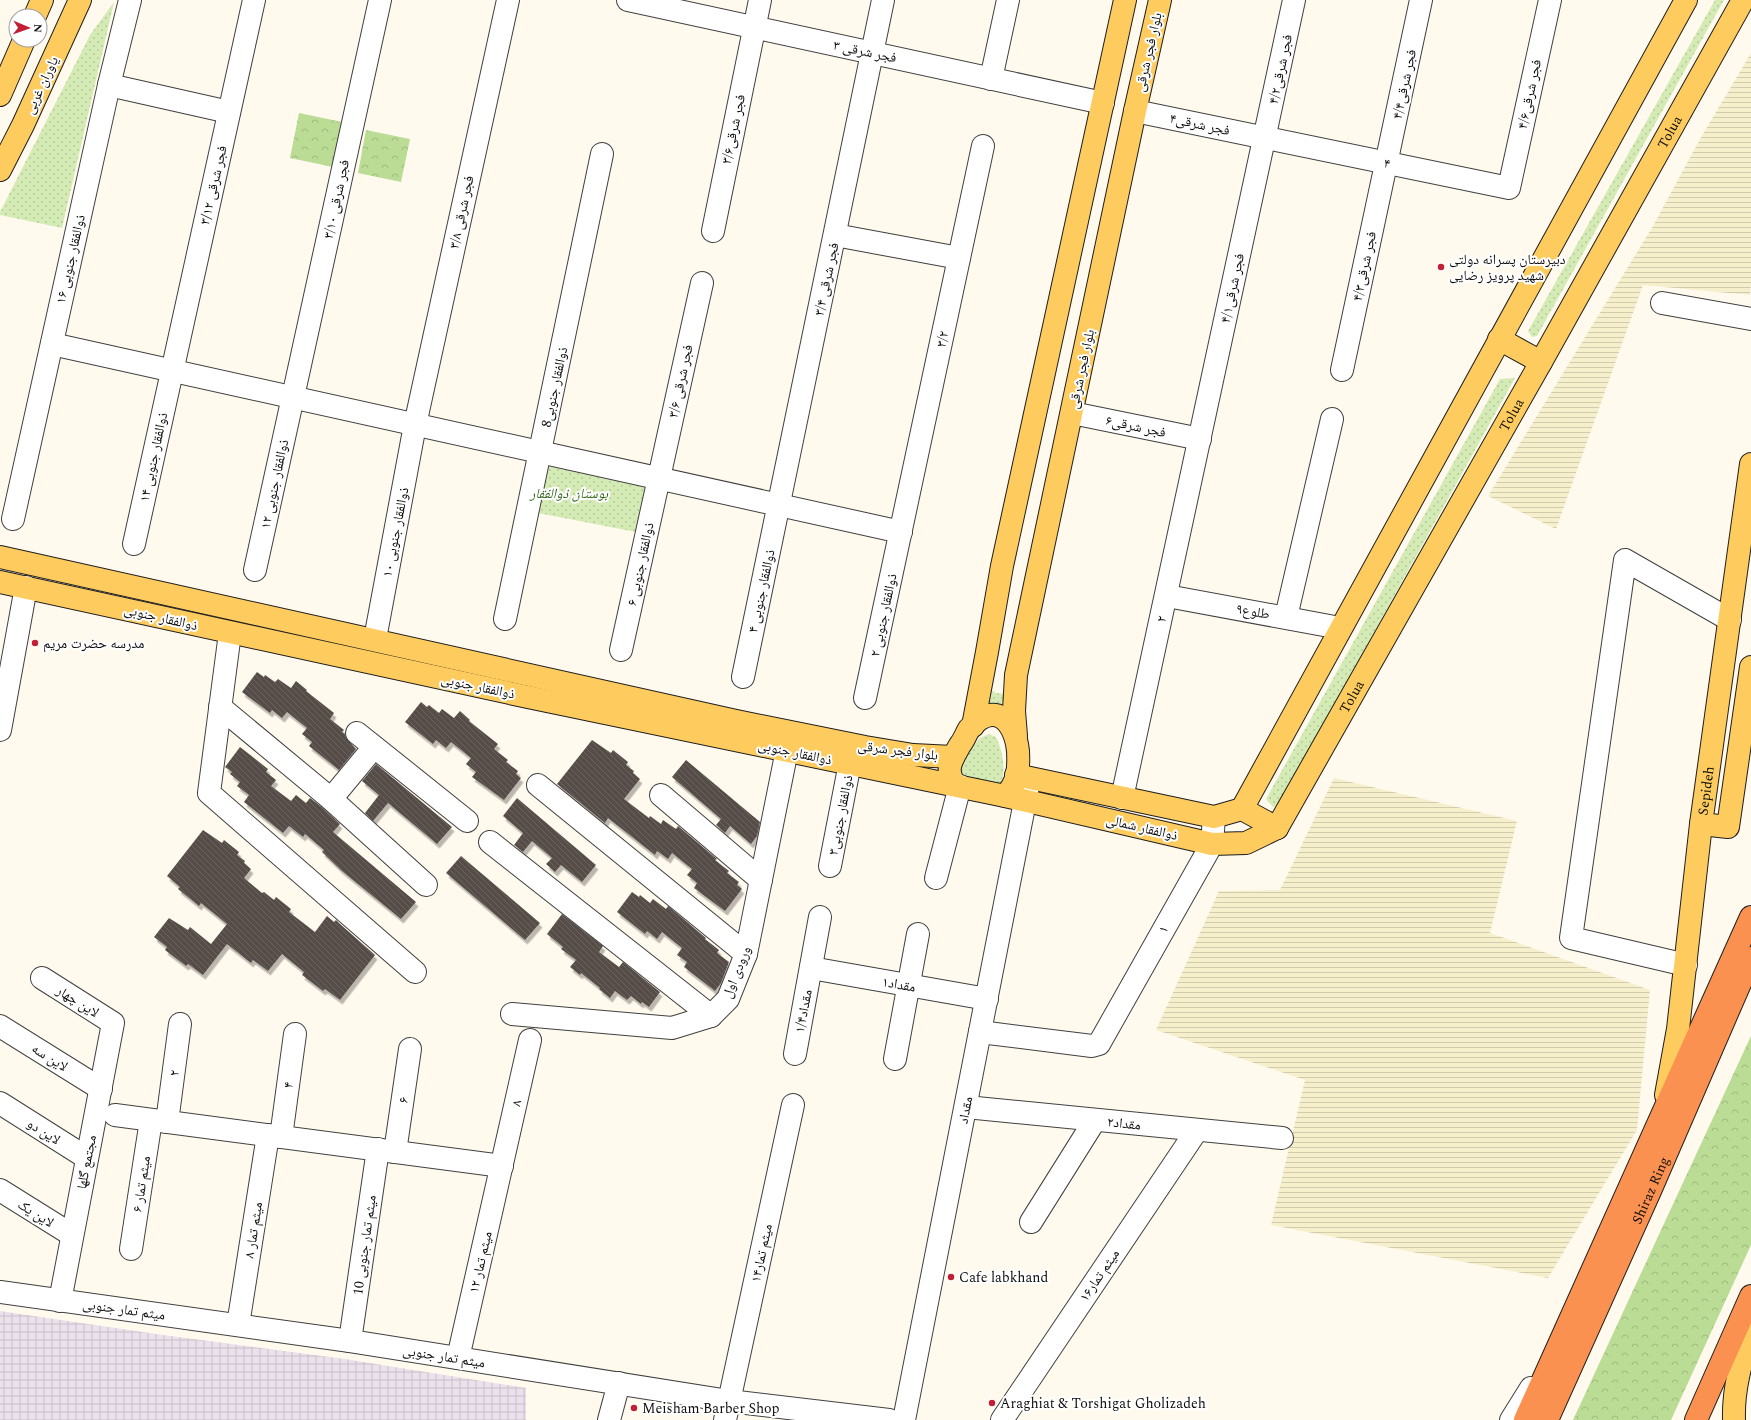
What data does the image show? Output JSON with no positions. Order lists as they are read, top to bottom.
{
  "streets": {
    "highway": ["Shiraz Ring"],
    "main road": [
      "بلوار فجر شرقی",
      "یاوران غربی",
      "Tolua",
      "ذوالفقار جنوبی",
      "Sepideh",
      "ذوالفقار شمالی"
    ],
    "street": [
      "۳ فجر شرقی",
      "فجر شرقی۴/۲",
      "فجر شرقی۴/۴",
      "فجر شرقی۴/۶",
      "فجر شرقی۴",
      "فجر شرقی۳/۶",
      "۴",
      "۳/۱۲ فجر شرقی",
      "۳/۱۰ فجر شرقی",
      "۳/۸ فجر شرقی",
      "۱۶ ذوالفقار جنوبی",
      "فجر شرقی۴/۳",
      "۳/۴ فجر شرقی",
      "فجر شرقی۴/۱",
      "۳/۲",
      "۳/۶ فجر شرقی",
      "8ذوالفقار جنوبی",
      "فجر شرقی۶",
      "۱۴ ذوالفقار جنوبی",
      "۱۲ ذوالفقار جنوبی",
      "۱۰ ذوالفقار جنوبی",
      "۶ ذوالفقار جنوبی",
      "۴ ذوالفقار جنوبی",
      "طلوع۹",
      "۲ ذوالفقار جنوبی",
      "۲",
      "ذوالفقار جنوبی۳",
      "۱",
      "ورودی اول",
      "مقداد۱",
      "لاین چهار",
      "مقداد۱/۴",
      "لاین سه",
      "۶",
      "۸",
      "مقداد",
      "مقداد۲",
      "لاین دو",
      "مجتمع گلها",
      "میثم تمار ۶",
      "لاین یک",
      "میثم تمار ۸",
      "میثم تمار جنوبی 10",
      "میثم تمار۱۴",
      "میثم تمار ۱۲",
      "میثم تمار۱۶",
      "میثم تمار جنوبی"
    ]
  },
  "crossings": [
    ["۳ فجر شرقی", "فجر شرقی۳/۶"],
    ["۳ فجر شرقی", "۳/۴ فجر شرقی"],
    ["بلوار فجر شرقی", "فجر شرقی۴"],
    ["بلوار فجر شرقی", "فجر شرقی۶"],
    ["بلوار فجر شرقی", "ذوالفقار جنوبی"],
    ["بلوار فجر شرقی", "ذوالفقار شمالی"],
    ["بلوار فجر شرقی", "مقداد"],
    ["فجر شرقی۴/۲", "فجر شرقی۴"],
    ["فجر شرقی۴/۲", "۴"],
    ["فجر شرقی۴/۲", "فجر شرقی۴/۱"],
    ["فجر شرقی۴/۴", "۴"],
    ["فجر شرقی۴/۴", "فجر شرقی۴/۳"],
    ["فجر شرقی۴/۶", "۴"],
    ["فجر شرقی۴", "۴"],
    ["فجر شرقی۴", "فجر شرقی۴/۱"],
    ["Tolua", "ذوالفقار شمالی"],
    ["۴", "فجر شرقی۴/۳"],
    ["۴", "فجر شرقی۴/۱"],
    ["۴", "میثم تمار ۸"],
    ["۳/۱۲ فجر شرقی", "۱۴ ذوالفقار جنوبی"],
    ["۳/۱۰ فجر شرقی", "۱۲ ذوالفقار جنوبی"],
    ["۳/۸ فجر شرقی", "۱۰ ذوالفقار جنوبی"],
    ["۳/۴ فجر شرقی", "۴ ذوالفقار جنوبی"],
    ["فجر شرقی۴/۱", "فجر شرقی۶"],
    ["فجر شرقی۴/۱", "۲"],
    ["۳/۲", "۲ ذوالفقار جنوبی"],
    ["۳/۶ فجر شرقی", "۶ ذوالفقار جنوبی"],
    ["فجر شرقی۶", "۲"],
    ["۱۰ ذوالفقار جنوبی", "ذوالفقار جنوبی"],
    ["طلوع۹", "۲"],
    ["ذوالفقار جنوبی", "ذوالفقار جنوبی۳"],
    ["ذوالفقار جنوبی", "ذوالفقار شمالی"],
    ["ذوالفقار جنوبی", "ورودی اول"],
    ["ذوالفقار جنوبی", "مقداد"],
    ["۲", "ذوالفقار شمالی"],
    ["۲", "میثم تمار ۶"],
    ["ذوالفقار شمالی", "۱"],
    ["ذوالفقار شمالی", "مقداد"],
    ["۱", "مقداد"],
    ["مقداد۱", "مقداد۱/۴"],
    ["مقداد۱", "مقداد"],
    ["لاین چهار", "مجتمع گلها"],
    ["لاین سه", "مجتمع گلها"],
    ["۶", "میثم تمار جنوبی 10"],
    ["۸", "میثم تمار ۱۲"],
    ["مقداد", "مقداد۲"],
    ["مقداد۲", "میثم تمار۱۶"],
    ["لاین دو", "مجتمع گلها"],
    ["مجتمع گلها", "لاین یک"],
    ["مجتمع گلها", "میثم تمار جنوبی"],
    ["میثم تمار ۸", "میثم تمار جنوبی"],
    ["میثم تمار جنوبی 10", "میثم تمار جنوبی"],
    ["میثم تمار۱۴", "میثم تمار جنوبی"],
    ["میثم تمار ۱۲", "میثم تمار جنوبی"]
  ],
  "parks": ["بوستان ذوالفقار"],
  "places": [
    "دبیرستان پسرانه دولتی شهید پرویز رضایی",
    "مدرسه حضرت مریم",
    "Cafe labkhand",
    "Araghiat & Torshigat Gholizadeh",
    "Meisham Barber Shop"
  ],
  "north": "right"
}
